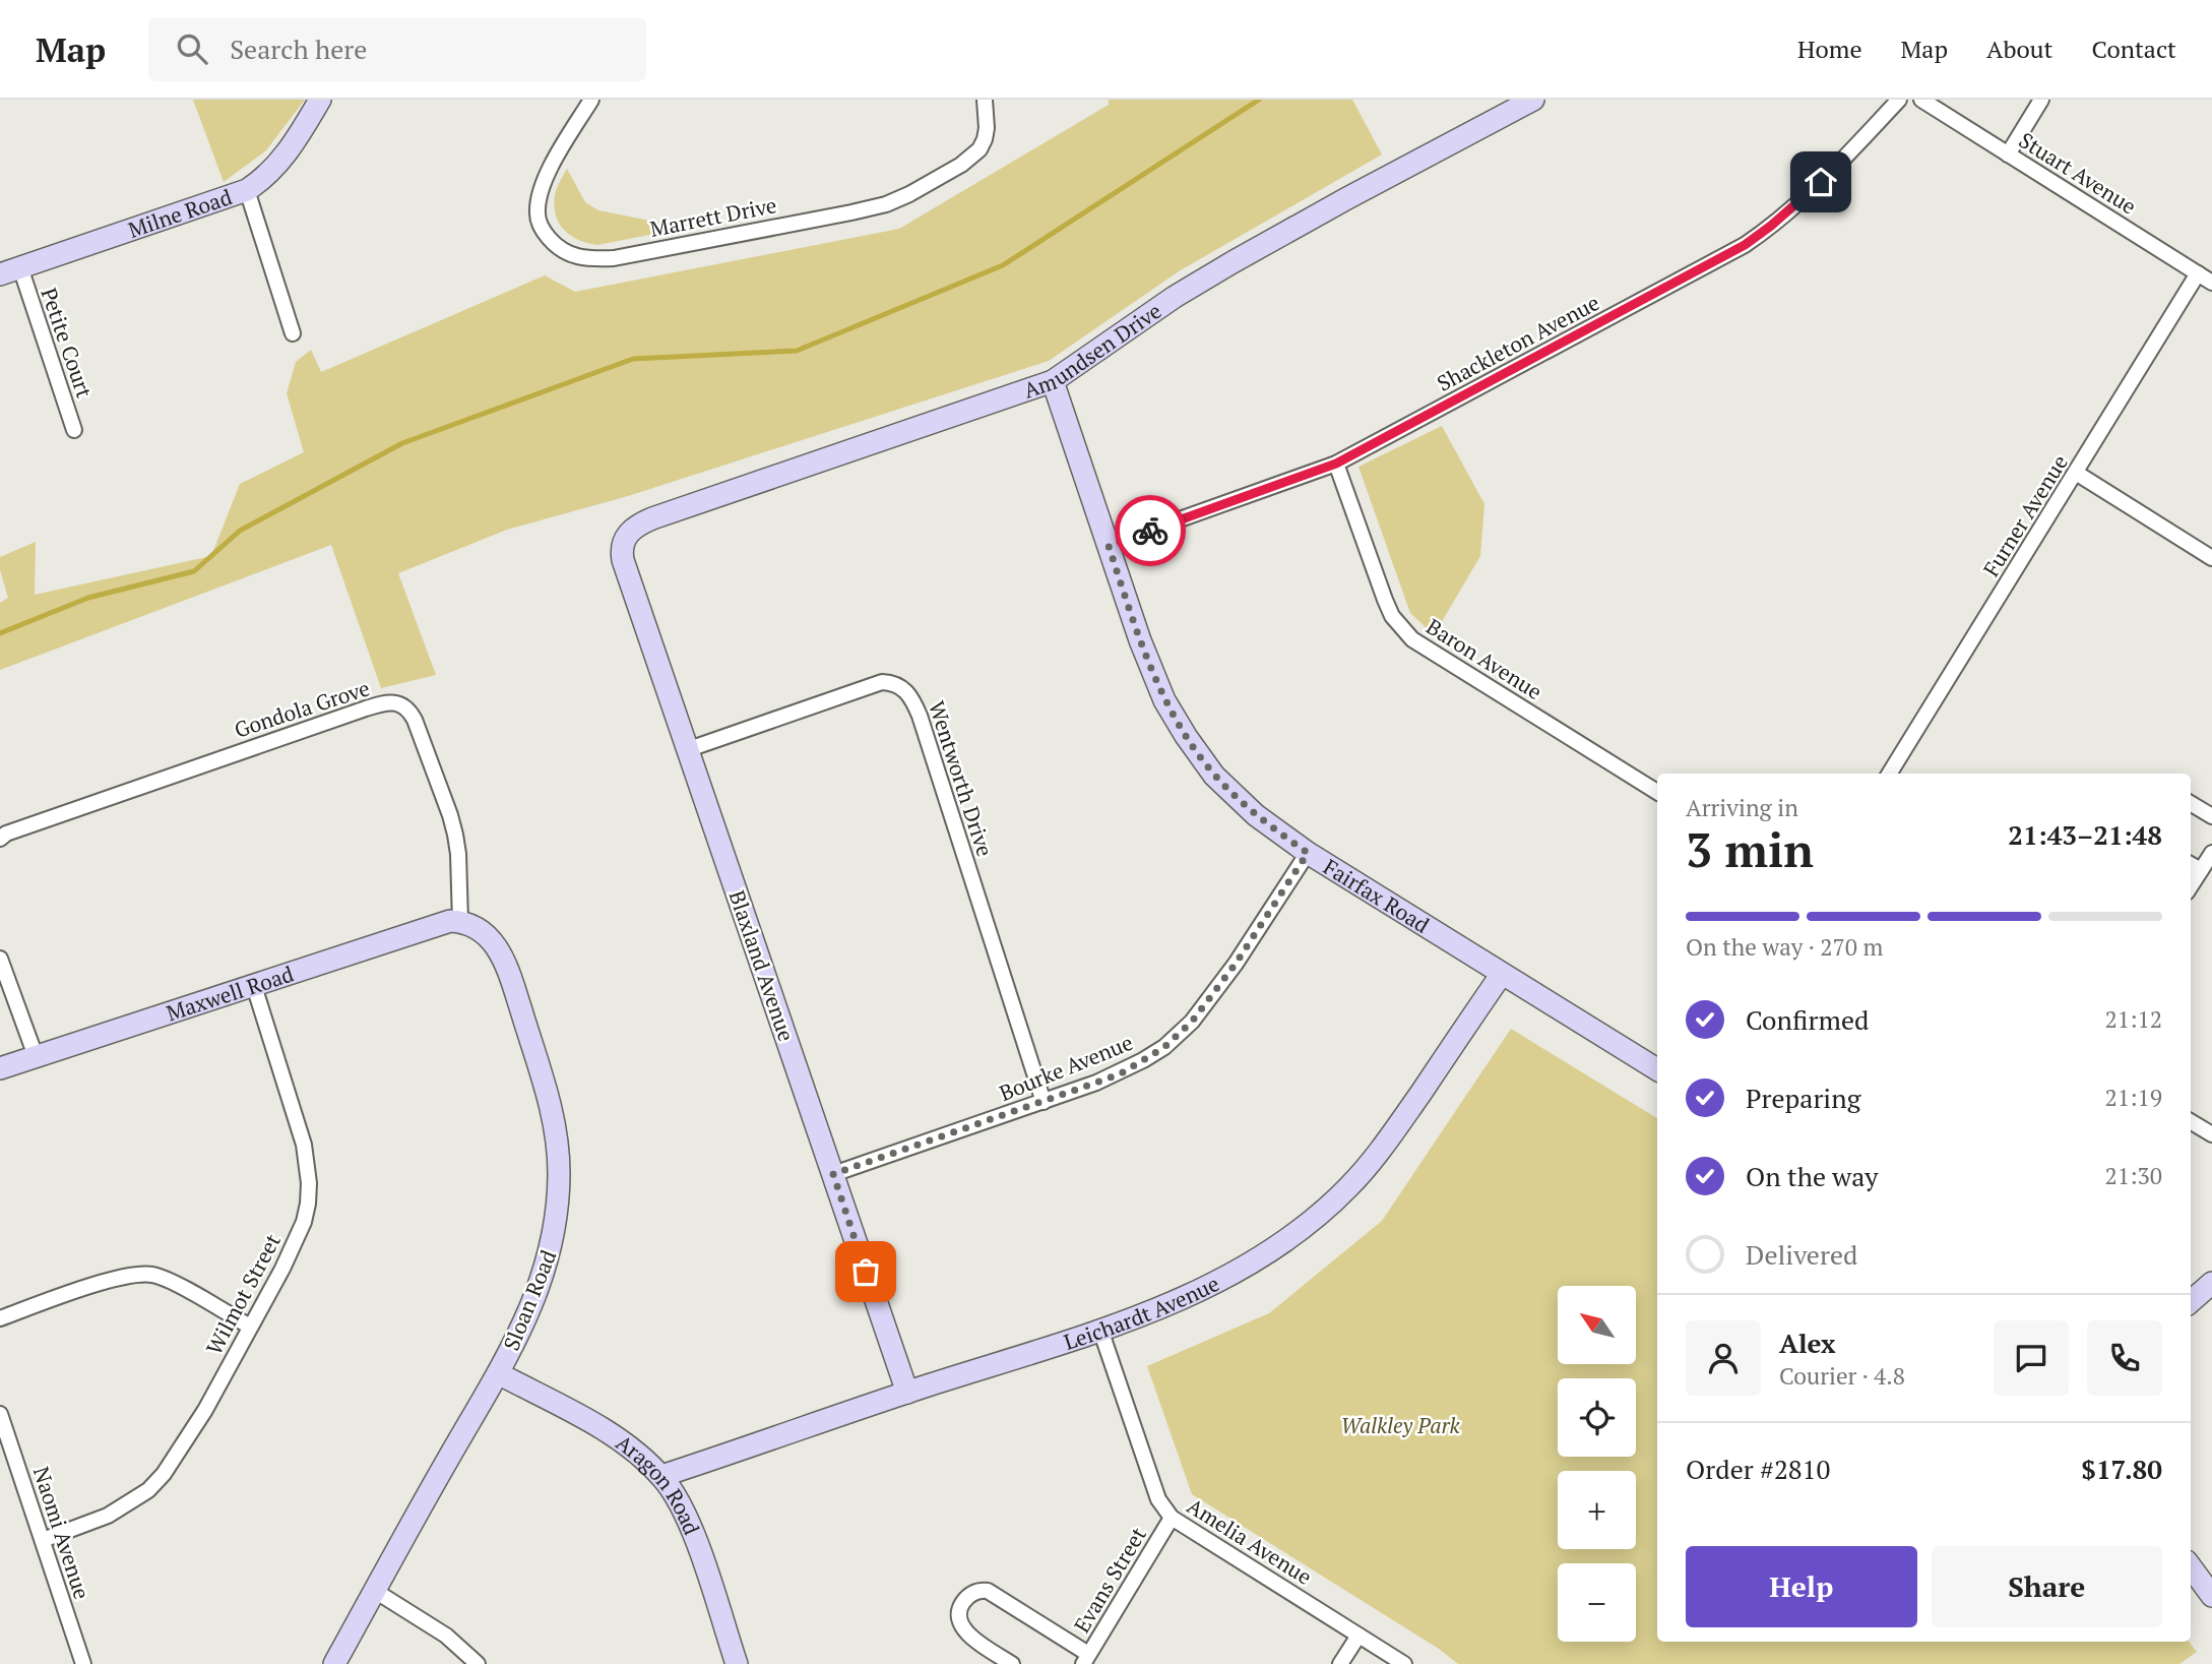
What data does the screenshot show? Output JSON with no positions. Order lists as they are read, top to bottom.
{
  "streets": {
    "street": [
      "Stuart Avenue",
      "Milne Road",
      "Marrett Drive",
      "Petite Court",
      "Shackleton Avenue",
      "Amundsen Drive",
      "Furner Avenue",
      "Baron Avenue",
      "Gondola Grove",
      "Wentworth Drive",
      "Fairfax Road",
      "Blaxland Avenue",
      "Maxwell Road",
      "Bourke Avenue",
      "Wilmot Street",
      "Sloan Road",
      "Leichardt Avenue",
      "Aragon Road",
      "Naomi Avenue",
      "Amelia Avenue",
      "Evans Street"
    ]
  },
  "crossings": [
    ["Stuart Avenue", "Furner Avenue"],
    ["Milne Road", "Petite Court"],
    ["Shackleton Avenue", "Baron Avenue"],
    ["Shackleton Avenue", "Fairfax Road"],
    ["Amundsen Drive", "Fairfax Road"],
    ["Amundsen Drive", "Blaxland Avenue"],
    ["Gondola Grove", "Maxwell Road"],
    ["Gondola Grove", "Sloan Road"],
    ["Wentworth Drive", "Blaxland Avenue"],
    ["Wentworth Drive", "Bourke Avenue"],
    ["Fairfax Road", "Bourke Avenue"],
    ["Fairfax Road", "Leichardt Avenue"],
    ["Blaxland Avenue", "Bourke Avenue"],
    ["Blaxland Avenue", "Leichardt Avenue"],
    ["Maxwell Road", "Wilmot Street"],
    ["Maxwell Road", "Sloan Road"],
    ["Wilmot Street", "Naomi Avenue"],
    ["Sloan Road", "Aragon Road"],
    ["Leichardt Avenue", "Aragon Road"],
    ["Leichardt Avenue", "Amelia Avenue"],
    ["Amelia Avenue", "Evans Street"]
  ],
  "parks": ["Walkley Park"],
  "north": "top left",
  "page": {
    "header": "Map",
    "search": "Search here",
    "nav": [
      "Home",
      "Map",
      "About",
      "Contact"
    ],
    "heading": ["3 min", "Arriving in", "21:43–21:48"],
    "panel": [
      "Alex",
      "Courier · 4.8",
      "Order #2810",
      "$17.80"
    ],
    "bar": "On the way · 270 m",
    "list": [
      ["Confirmed", "21:12"],
      ["Preparing", "21:19"],
      ["On the way", "21:30"],
      "Delivered"
    ],
    "map_buttons": ["+", "−"],
    "buttons": ["Help", "Share"]
  }
}
